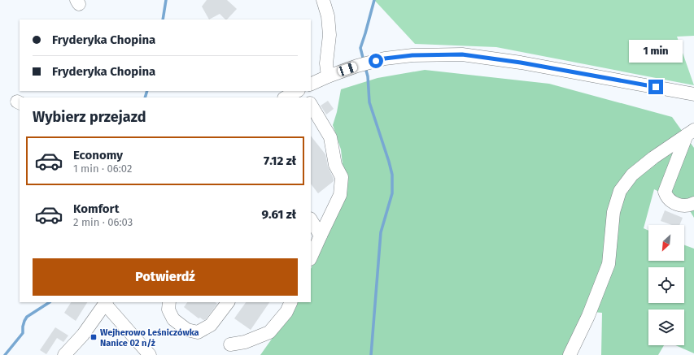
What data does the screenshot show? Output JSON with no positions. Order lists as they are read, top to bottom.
{
  "places": {
    "transit": ["Wejherowo Leśniczówka Nanice 02 n/ż"]
  },
  "north": "bottom left",
  "page": {
    "banner": ["Fryderyka Chopina", "Fryderyka Chopina"],
    "bubble": "1 min",
    "heading": "Wybierz przejazd",
    "list": [
      {
        "name": "Economy",
        "note": "1 min · 06:02",
        "value": "7.12 zł"
      },
      {
        "name": "Komfort",
        "note": "2 min · 06:03",
        "value": "9.61 zł"
      }
    ],
    "buttons": "Potwierdź"
  }
}
